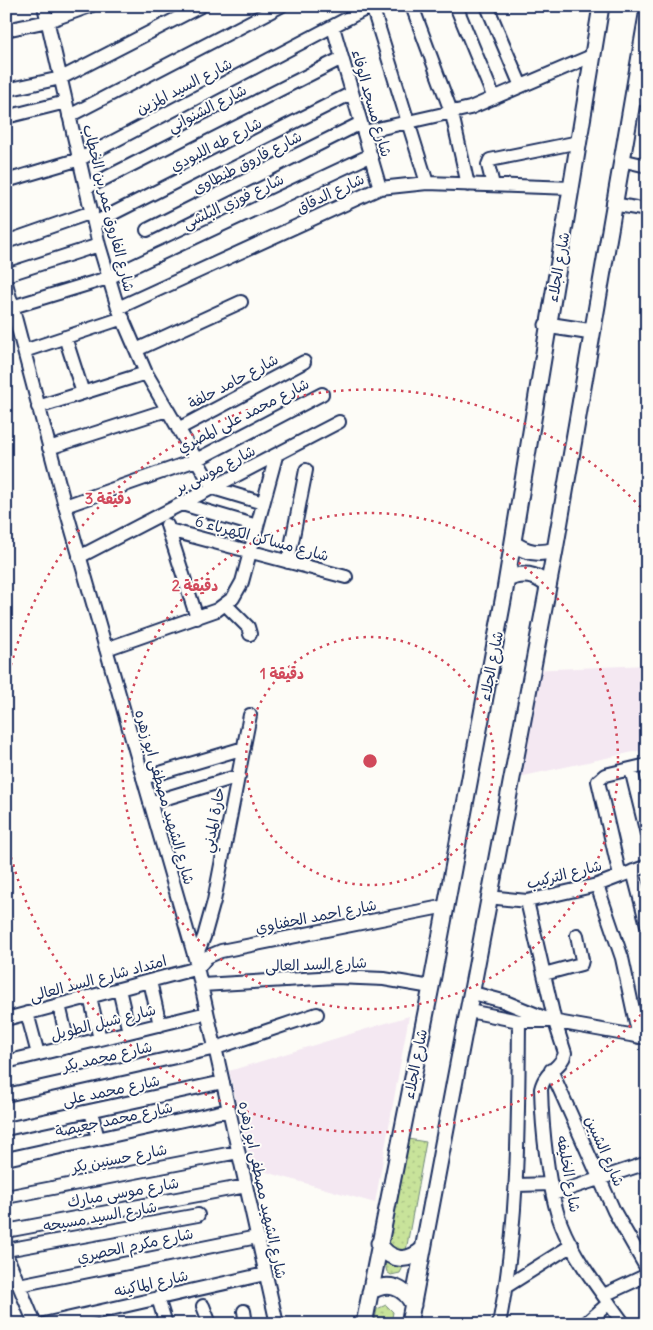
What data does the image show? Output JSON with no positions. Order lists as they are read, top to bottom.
{
  "streets": {
    "main road": ["شارع الجلاء"],
    "street": [
      "شارع السيد المزين",
      "شارع مسجد الوفاء",
      "شارع الشنواني",
      "شارع طه اللبودي",
      "شارع فاروق طنطاوى",
      "شارع الدقاق",
      "شارع فوزي البلشى",
      "شارع الفاروق عمر بن الخطاب",
      "شارع حامد حلفة",
      "شارع محمد على المصري",
      "شارع موسى بر",
      "شارع مساكن الكهرباء 6",
      "شارع الشهيد مصطفى ابو زهره",
      "حارة المدني",
      "شارع التركيب",
      "شارع احمد الحفناوي",
      "شارع السد العالى",
      "امتداد شارع السد العالى",
      "شارع شبل الطويل",
      "شارع محمد بكر",
      "شارع محمد على",
      "شارع محمد جعيصة",
      "شارع الشبين",
      "شارع حسنين بكر",
      "شارع الخليفه",
      "شارع موسى مبارك",
      "شارع السيد مسيحه",
      "شارع مكرم الحصري",
      "شارع الماكينه"
    ]
  },
  "crossings": [
    ["شارع السيد المزين", "شارع مسجد الوفاء"],
    ["شارع السيد المزين", "شارع الفاروق عمر بن الخطاب"],
    ["شارع مسجد الوفاء", "شارع الشنواني"],
    ["شارع مسجد الوفاء", "شارع طه اللبودي"],
    ["شارع مسجد الوفاء", "شارع فاروق طنطاوى"],
    ["شارع مسجد الوفاء", "شارع الدقاق"],
    ["شارع مسجد الوفاء", "شارع فوزي البلشى"],
    ["شارع الشنواني", "شارع الفاروق عمر بن الخطاب"],
    ["شارع طه اللبودي", "شارع الفاروق عمر بن الخطاب"],
    ["شارع فاروق طنطاوى", "شارع الجلاء"],
    ["شارع الدقاق", "شارع الفاروق عمر بن الخطاب"],
    ["شارع الدقاق", "شارع الجلاء"],
    ["شارع الدقاق", "شارع الشهيد مصطفى ابو زهره"],
    ["شارع فوزي البلشى", "شارع الفاروق عمر بن الخطاب"],
    ["شارع فوزي البلشى", "شارع الشهيد مصطفى ابو زهره"],
    ["شارع الفاروق عمر بن الخطاب", "شارع حامد حلفة"],
    ["شارع الفاروق عمر بن الخطاب", "شارع محمد على المصري"],
    ["شارع الفاروق عمر بن الخطاب", "شارع موسى بر"],
    ["شارع الجلاء", "شارع احمد الحفناوي"],
    ["شارع الجلاء", "شارع السد العالى"],
    ["شارع محمد على المصري", "شارع الشهيد مصطفى ابو زهره"],
    ["شارع موسى بر", "شارع الشهيد مصطفى ابو زهره"],
    ["شارع الشهيد مصطفى ابو زهره", "حارة المدني"],
    ["شارع الشهيد مصطفى ابو زهره", "شارع احمد الحفناوي"],
    ["شارع الشهيد مصطفى ابو زهره", "شارع السد العالى"],
    ["شارع الشهيد مصطفى ابو زهره", "امتداد شارع السد العالى"],
    ["شارع الشهيد مصطفى ابو زهره", "شارع شبل الطويل"],
    ["شارع الشهيد مصطفى ابو زهره", "شارع محمد بكر"],
    ["شارع الشهيد مصطفى ابو زهره", "شارع محمد على"],
    ["شارع الشهيد مصطفى ابو زهره", "شارع محمد جعيصة"],
    ["شارع الشهيد مصطفى ابو زهره", "شارع حسنين بكر"],
    ["شارع الشهيد مصطفى ابو زهره", "شارع موسى مبارك"],
    ["شارع الشهيد مصطفى ابو زهره", "شارع مكرم الحصري"],
    ["شارع الشهيد مصطفى ابو زهره", "شارع الماكينه"],
    ["حارة المدني", "شارع احمد الحفناوي"],
    ["حارة المدني", "امتداد شارع السد العالى"],
    ["شارع احمد الحفناوي", "امتداد شارع السد العالى"],
    ["شارع الشبين", "شارع الخليفه"]
  ],
  "rings": ["3 دقيقة", "2 دقيقة", "1 دقيقة"]
}
